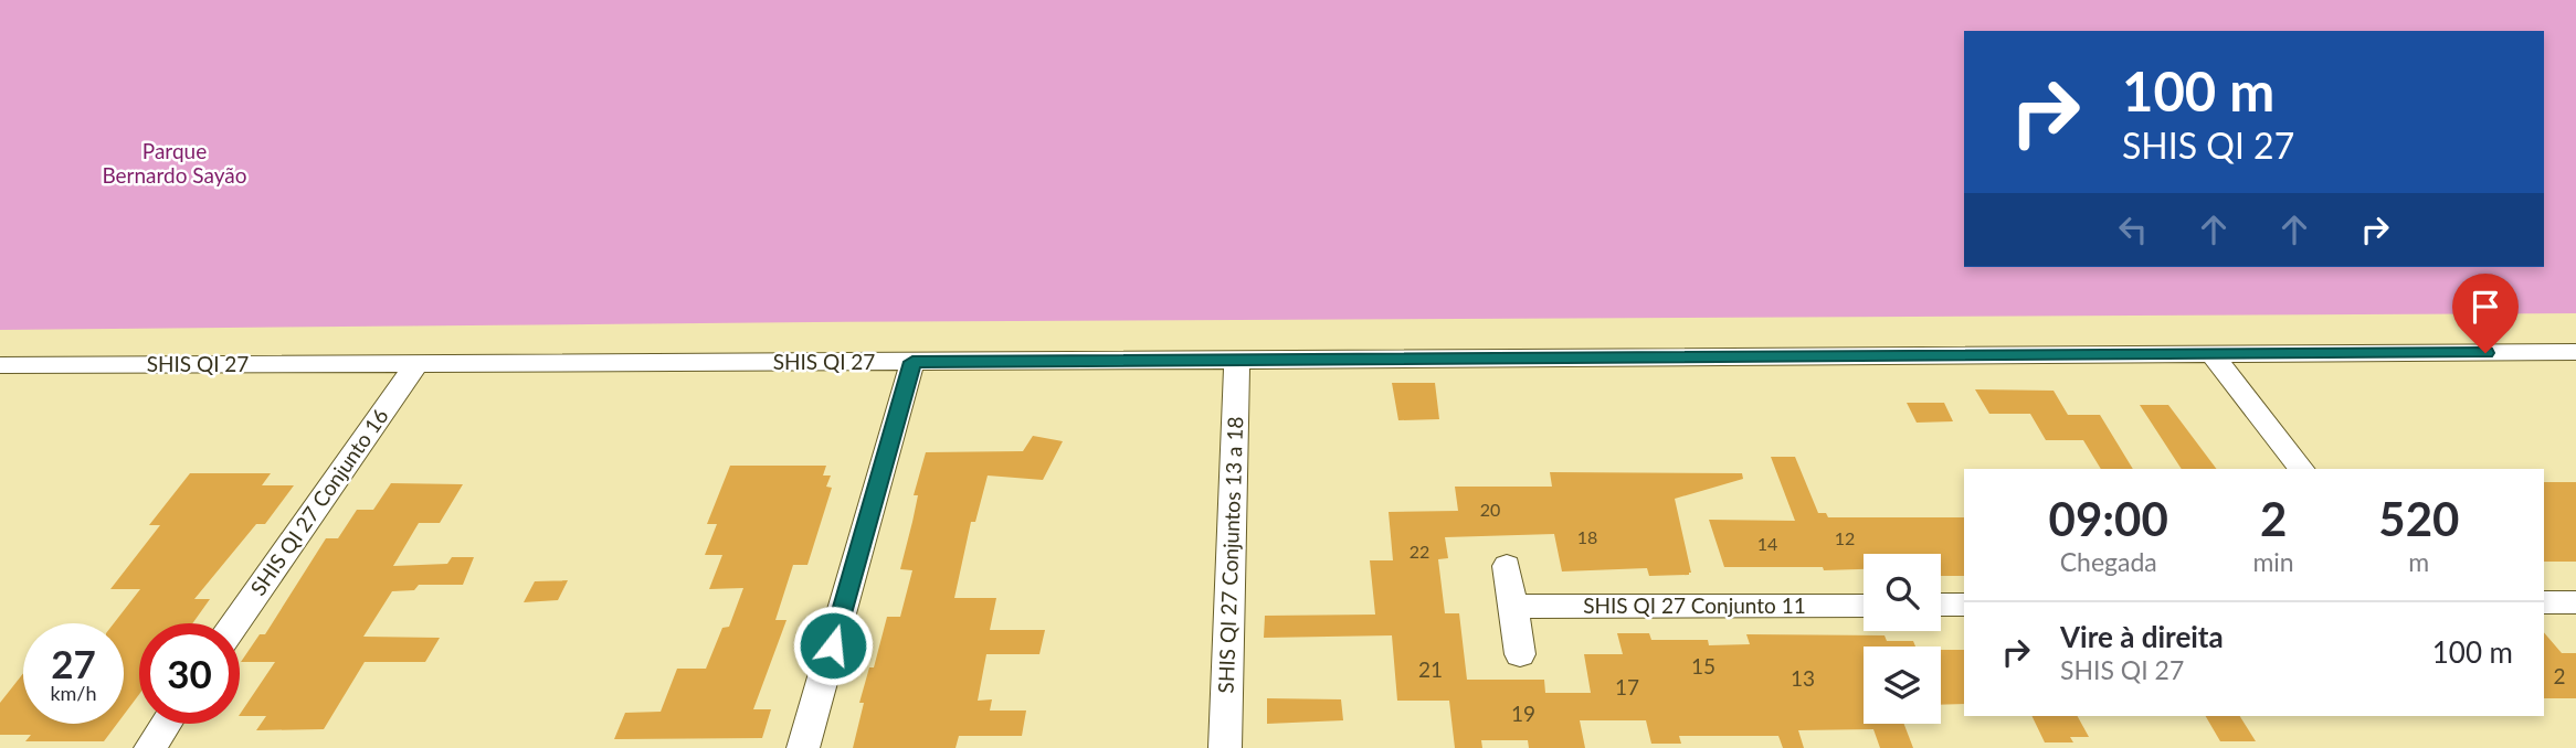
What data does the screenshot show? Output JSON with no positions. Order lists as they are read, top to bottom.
{
  "streets": {
    "street": [
      "SHIS QI 27",
      "SHIS QI 27 Conjunto 16",
      "SHIS QI 27 Conjuntos 13 a 18",
      "SHIS QI 27 Conjunto 11"
    ]
  },
  "crossings": [
    ["SHIS QI 27", "SHIS QI 27 Conjunto 16"],
    ["SHIS QI 27", "SHIS QI 27 Conjuntos 13 a 18"]
  ],
  "parks": ["Parque Bernardo Sayão"],
  "house_numbers": [
    "20",
    "18",
    "12",
    "14",
    "22",
    "15",
    "21",
    "2",
    "13",
    "17",
    "19"
  ],
  "page": {
    "turn": ["100 m", "SHIS QI 27"],
    "eta": [
      "09:00",
      "Chegada",
      "2",
      "min",
      "520",
      "m"
    ],
    "list": [
      {
        "name": "Vire à direita",
        "note": "SHIS QI 27",
        "value": "100 m"
      }
    ],
    "speed": "27 km/h",
    "limit": "30"
  }
}
